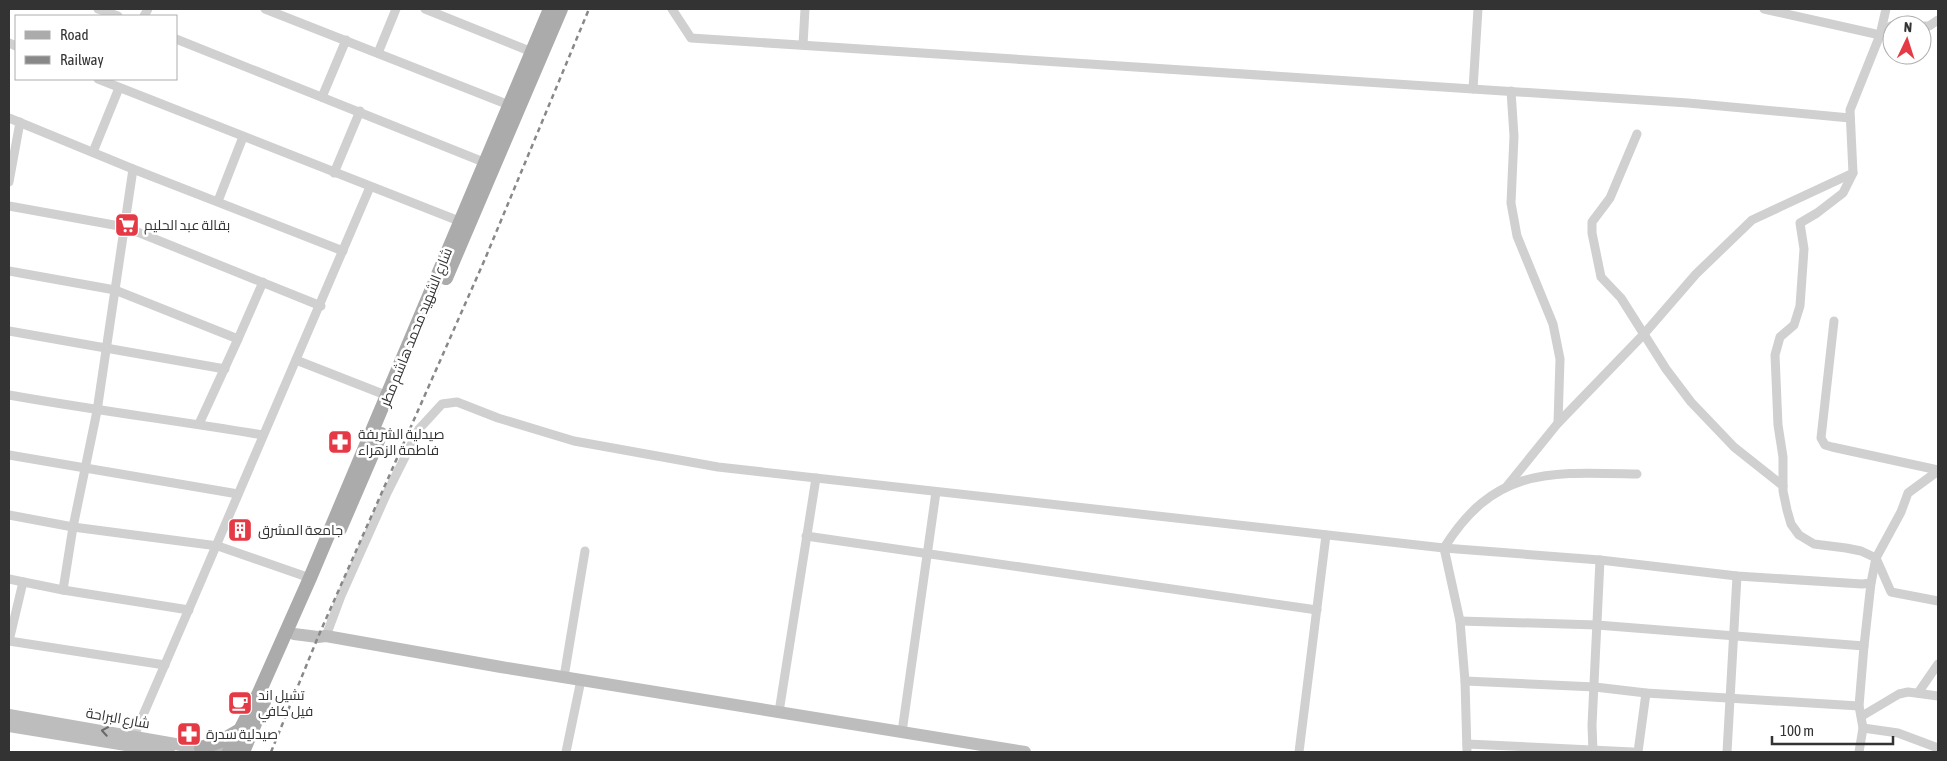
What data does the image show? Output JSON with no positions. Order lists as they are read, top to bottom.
{
  "streets": {
    "main road": ["شارع الشهيد محمد هاشم مطر"],
    "street": ["شارع البراحة"]
  },
  "places": {
    "supermarket": ["بقالة عبد الحليم"],
    "pharmacy": ["صيدلية الشريفة فاطمة الزهراء", "صيدلية سدرة"],
    "building": ["جامعة المشرق"],
    "cafe": ["تشيل اند فيل كافي"]
  },
  "legend": ["Road", "Railway"],
  "scale_bar": "100 m",
  "north": "top"
}
